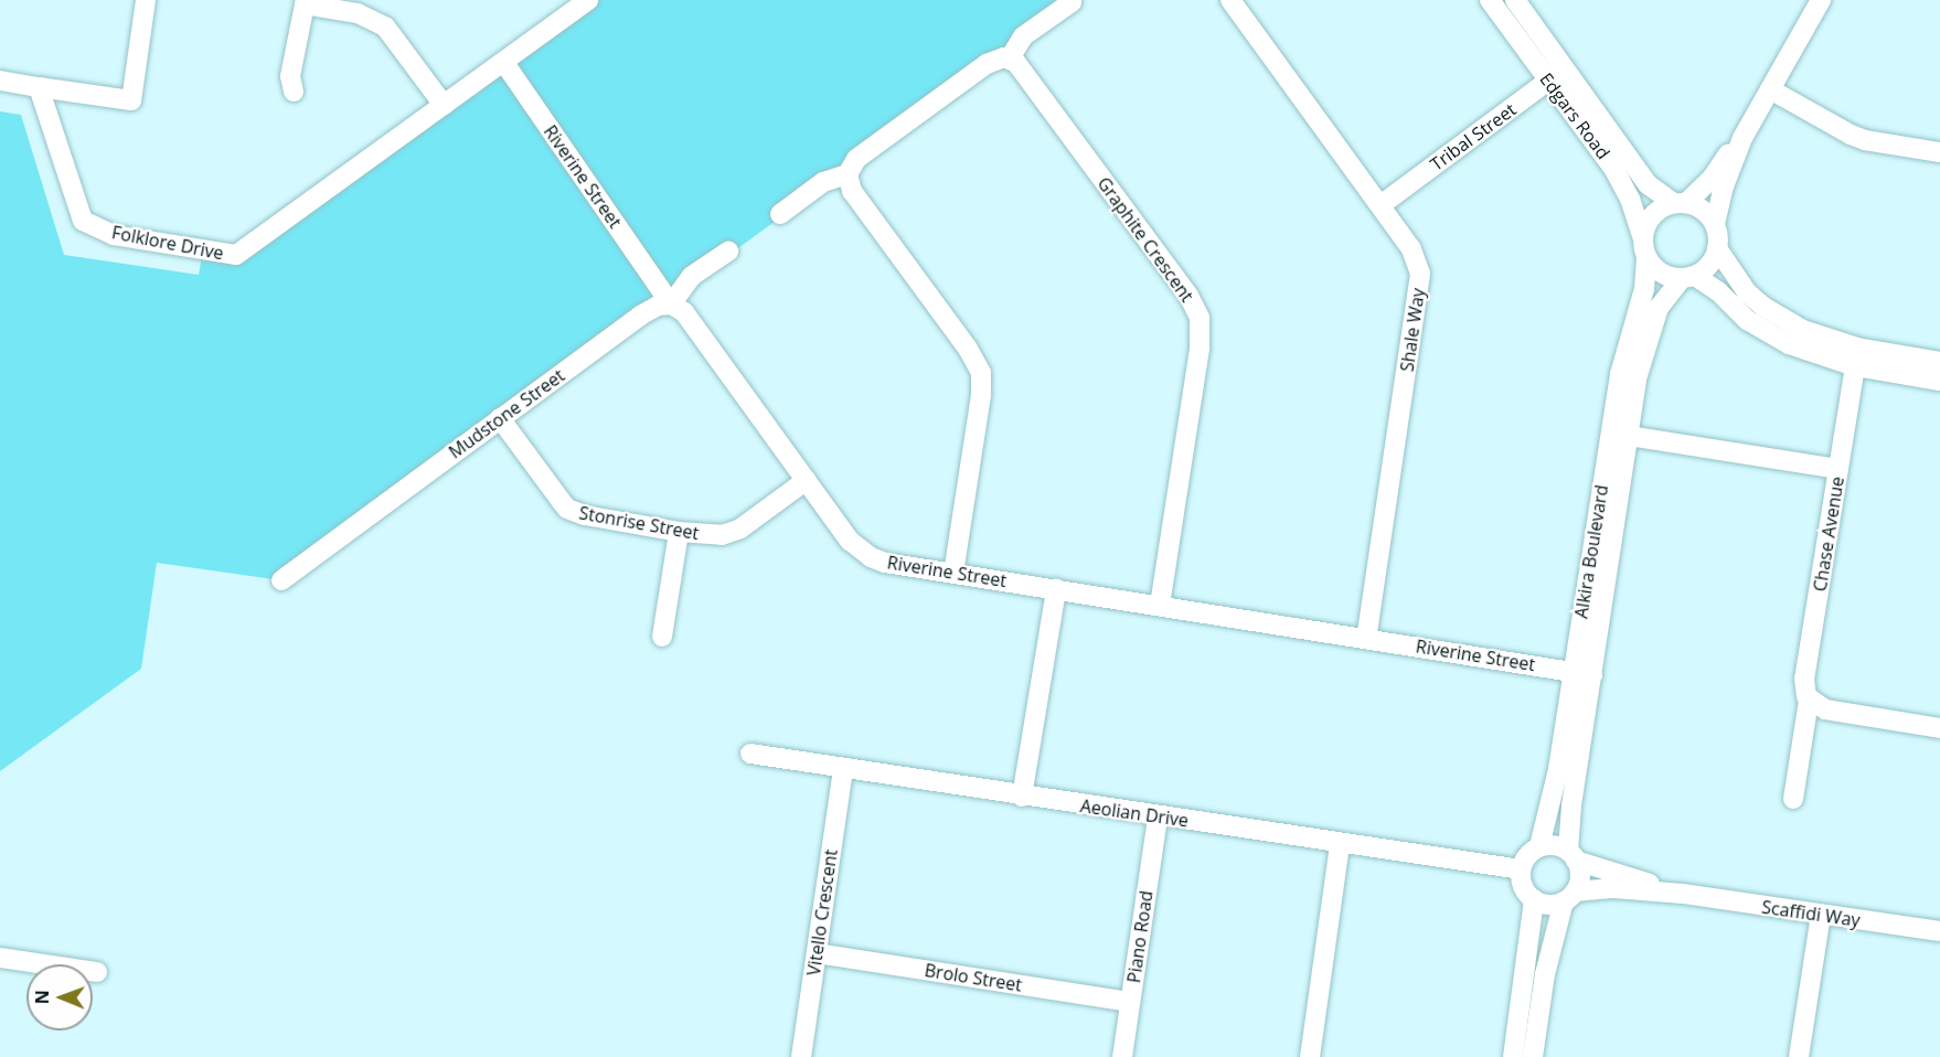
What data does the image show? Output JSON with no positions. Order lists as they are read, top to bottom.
{
  "streets": {
    "street": [
      "Edgars Road",
      "Tribal Street",
      "Riverine Street",
      "Graphite Crescent",
      "Folklore Drive",
      "Shale Way",
      "Mudstone Street",
      "Stonrise Street",
      "Chase Avenue",
      "Alkira Boulevard",
      "Aeolian Drive",
      "Vitello Crescent",
      "Scaffidi Way",
      "Piano Road",
      "Brolo Street"
    ]
  },
  "crossings": [
    ["Edgars Road", "Tribal Street"],
    ["Edgars Road", "Alkira Boulevard"],
    ["Tribal Street", "Shale Way"],
    ["Riverine Street", "Graphite Crescent"],
    ["Riverine Street", "Folklore Drive"],
    ["Riverine Street", "Shale Way"],
    ["Riverine Street", "Mudstone Street"],
    ["Riverine Street", "Stonrise Street"],
    ["Riverine Street", "Alkira Boulevard"],
    ["Mudstone Street", "Stonrise Street"],
    ["Alkira Boulevard", "Aeolian Drive"],
    ["Alkira Boulevard", "Scaffidi Way"],
    ["Aeolian Drive", "Vitello Crescent"],
    ["Aeolian Drive", "Scaffidi Way"],
    ["Aeolian Drive", "Piano Road"],
    ["Vitello Crescent", "Brolo Street"],
    ["Piano Road", "Brolo Street"]
  ],
  "north": "left"
}
